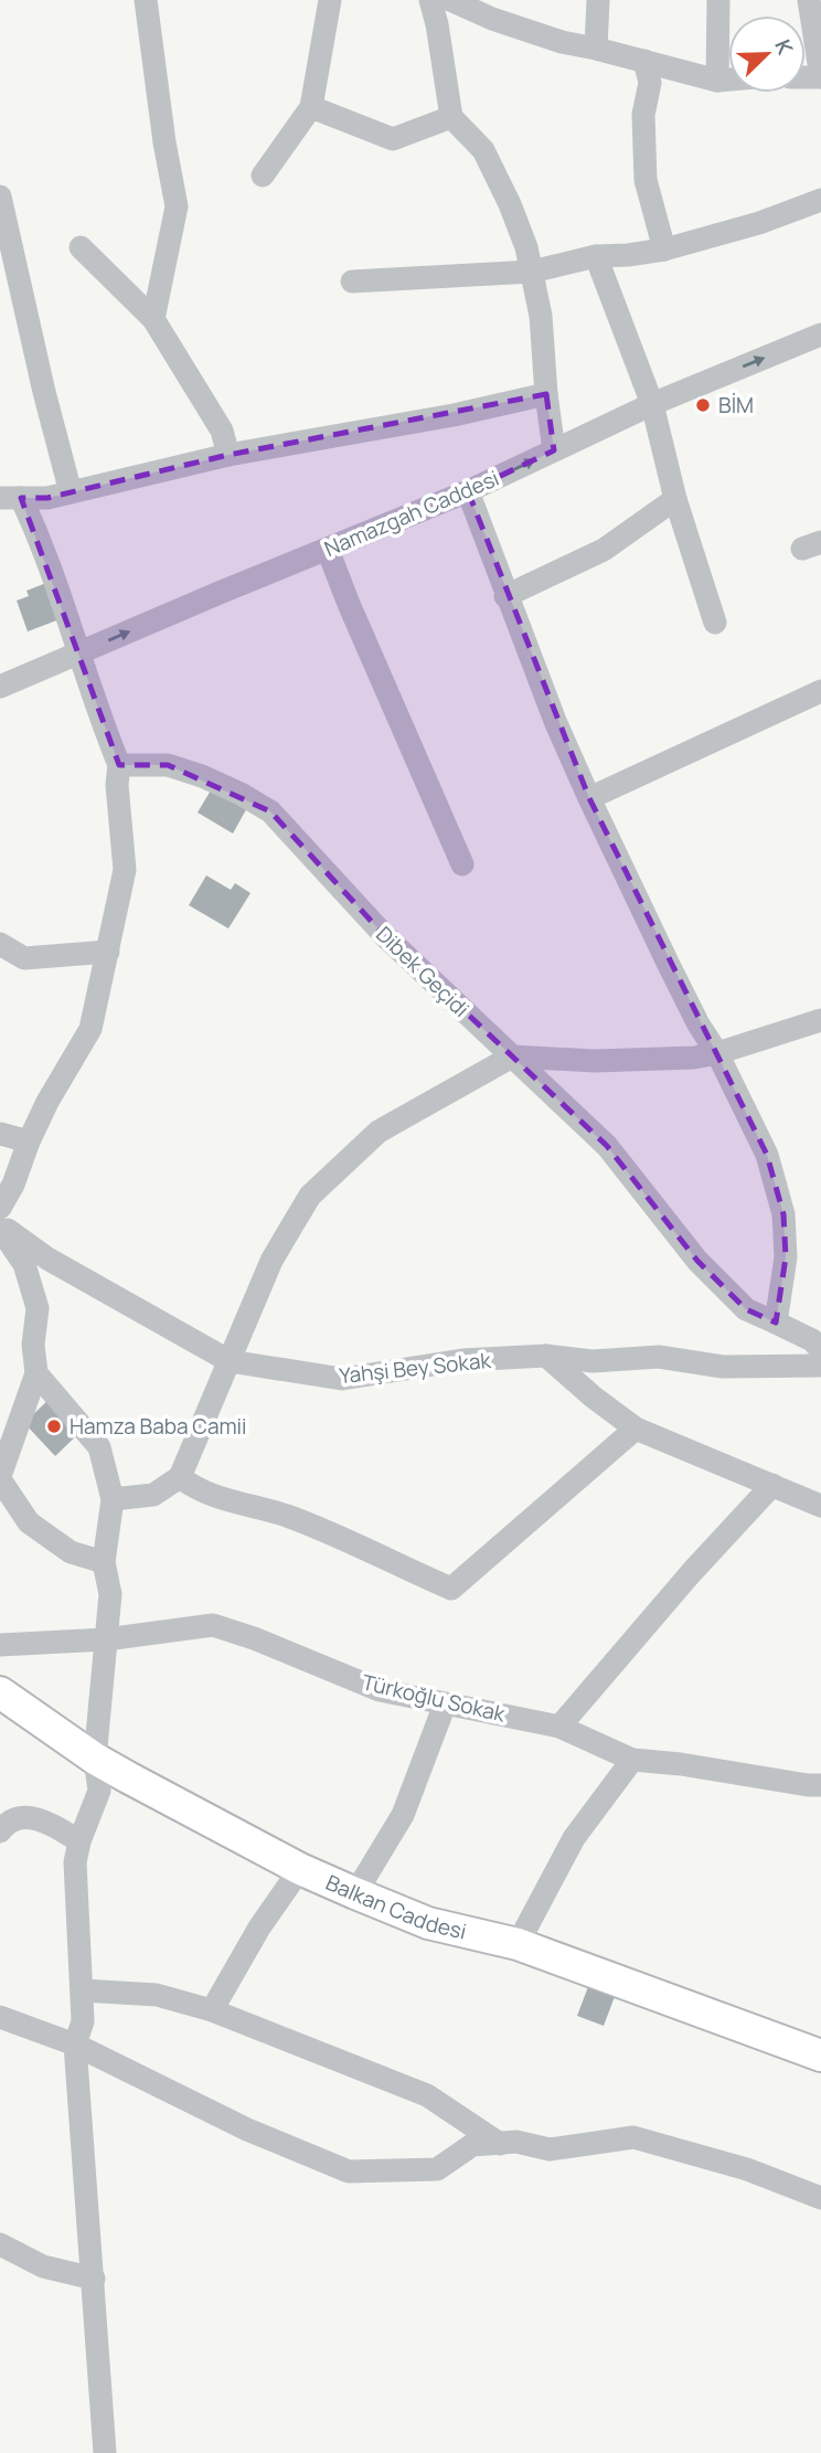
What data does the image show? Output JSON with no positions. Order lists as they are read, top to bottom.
{
  "streets": {
    "main road": ["Balkan Caddesi"],
    "street": [
      "Namazgah Caddesi",
      "Dibek Geçidi",
      "Yahşi Bey Sokak",
      "Türkoğlu Sokak"
    ]
  },
  "places": ["BİM", "Hamza Baba Camii"],
  "north": "top right"
}
